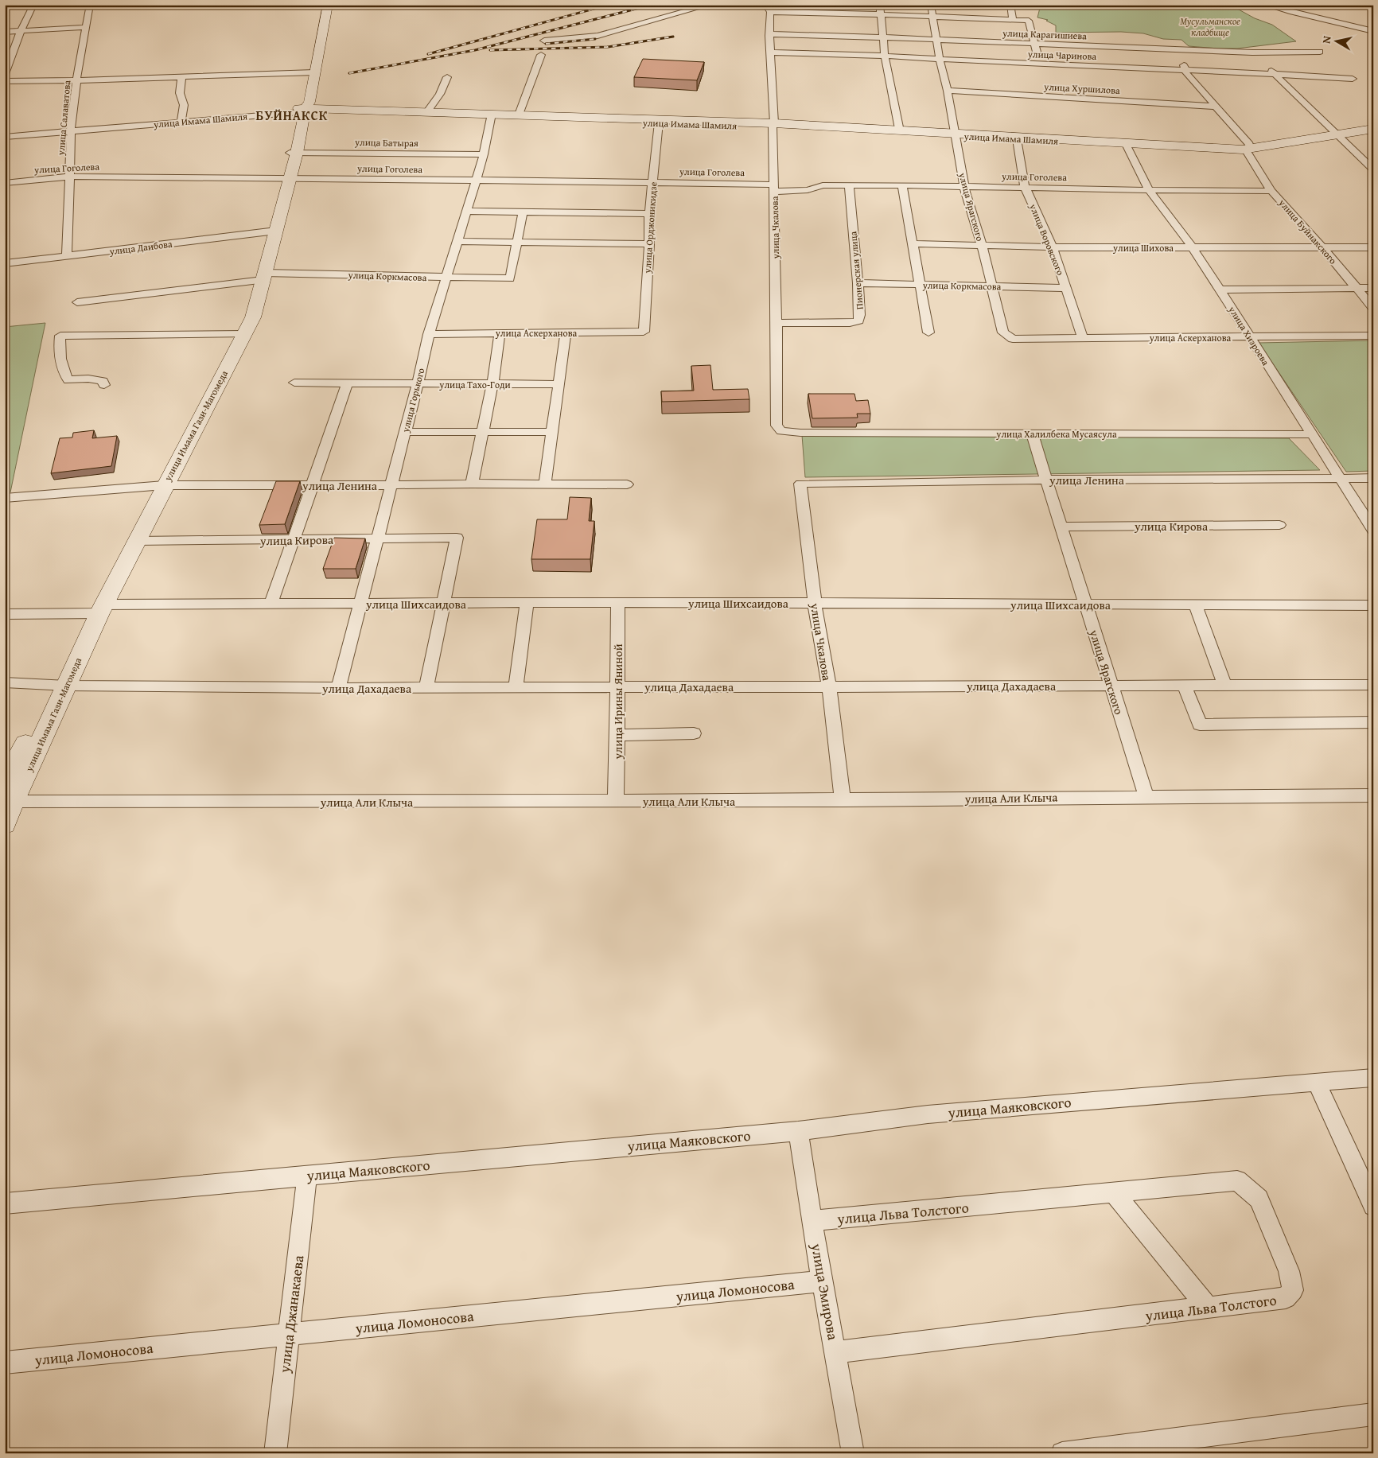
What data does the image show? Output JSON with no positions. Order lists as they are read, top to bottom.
{
  "streets": {
    "main road": ["улица Имама Шамиля", "улица Имама Гази-Магомеда"],
    "street": [
      "улица Карагишиева",
      "улица Чаринова",
      "улица Хуршилова",
      "улица Салаватова",
      "улица Батырая",
      "улица Гоголева",
      "улица Ярагского",
      "улица Орджоникидзе",
      "улица Чкалова",
      "улица Буйнакского",
      "улица Воровского",
      "улица Даибова",
      "улица Шихова",
      "Пионерская улица",
      "улица Коркмасова",
      "улица Аскерханова",
      "улица Хизроева",
      "улица Тахо-Годи",
      "улица Горького",
      "улица Халилбека Мусаясула",
      "улица Ленина",
      "улица Кирова",
      "улица Шихсаидова",
      "улица Дахадаева",
      "улица Ирины Яниной",
      "улица Али Клыча",
      "улица Маяковского",
      "улица Льва Толстого",
      "улица Ломоносова",
      "улица Эмирова",
      "улица Джанакаева"
    ]
  },
  "crossings": [
    ["улица Карагишиева", "улица Ярагского"],
    ["улица Карагишиева", "улица Чкалова"],
    ["улица Карагишиева", "улица Буйнакского"],
    ["улица Чаринова", "улица Ярагского"],
    ["улица Чаринова", "улица Чкалова"],
    ["улица Чаринова", "улица Буйнакского"],
    ["улица Хуршилова", "улица Ярагского"],
    ["улица Хуршилова", "улица Буйнакского"],
    ["улица Салаватова", "улица Имама Шамиля"],
    ["улица Салаватова", "улица Гоголева"],
    ["улица Салаватова", "улица Даибова"],
    ["улица Имама Шамиля", "улица Ярагского"],
    ["улица Имама Шамиля", "улица Орджоникидзе"],
    ["улица Имама Шамиля", "улица Чкалова"],
    ["улица Имама Шамиля", "улица Буйнакского"],
    ["улица Имама Шамиля", "улица Воровского"],
    ["улица Имама Шамиля", "улица Хизроева"],
    ["улица Имама Шамиля", "улица Горького"],
    ["улица Батырая", "улица Горького"],
    ["улица Гоголева", "улица Ярагского"],
    ["улица Гоголева", "улица Орджоникидзе"],
    ["улица Гоголева", "улица Чкалова"],
    ["улица Гоголева", "улица Буйнакского"],
    ["улица Гоголева", "улица Воровского"],
    ["улица Гоголева", "Пионерская улица"],
    ["улица Гоголева", "улица Хизроева"],
    ["улица Гоголева", "улица Горького"],
    ["улица Ярагского", "улица Шихова"],
    ["улица Ярагского", "улица Коркмасова"],
    ["улица Ярагского", "улица Аскерханова"],
    ["улица Ярагского", "улица Халилбека Мусаясула"],
    ["улица Ярагского", "улица Ленина"],
    ["улица Ярагского", "улица Кирова"],
    ["улица Ярагского", "улица Шихсаидова"],
    ["улица Ярагского", "улица Дахадаева"],
    ["улица Ярагского", "улица Али Клыча"],
    ["улица Орджоникидзе", "улица Аскерханова"],
    ["улица Чкалова", "Пионерская улица"],
    ["улица Чкалова", "улица Халилбека Мусаясула"],
    ["улица Чкалова", "улица Ленина"],
    ["улица Чкалова", "улица Шихсаидова"],
    ["улица Чкалова", "улица Дахадаева"],
    ["улица Чкалова", "улица Али Клыча"],
    ["улица Буйнакского", "улица Шихова"],
    ["улица Воровского", "улица Шихова"],
    ["улица Воровского", "улица Коркмасова"],
    ["улица Воровского", "улица Аскерханова"],
    ["улица Шихова", "улица Хизроева"],
    ["Пионерская улица", "улица Коркмасова"],
    ["улица Коркмасова", "улица Горького"],
    ["улица Аскерханова", "улица Хизроева"],
    ["улица Аскерханова", "улица Горького"],
    ["улица Хизроева", "улица Халилбека Мусаясула"],
    ["улица Хизроева", "улица Ленина"],
    ["улица Тахо-Годи", "улица Горького"],
    ["улица Горького", "улица Ленина"],
    ["улица Горького", "улица Кирова"],
    ["улица Горького", "улица Шихсаидова"],
    ["улица Горького", "улица Дахадаева"],
    ["улица Имама Гази-Магомеда", "улица Ленина"],
    ["улица Имама Гази-Магомеда", "улица Кирова"],
    ["улица Имама Гази-Магомеда", "улица Шихсаидова"],
    ["улица Имама Гази-Магомеда", "улица Дахадаева"],
    ["улица Имама Гази-Магомеда", "улица Али Клыча"],
    ["улица Шихсаидова", "улица Ирины Яниной"],
    ["улица Дахадаева", "улица Ирины Яниной"],
    ["улица Ирины Яниной", "улица Али Клыча"],
    ["улица Маяковского", "улица Эмирова"],
    ["улица Маяковского", "улица Джанакаева"],
    ["улица Льва Толстого", "улица Эмирова"],
    ["улица Ломоносова", "улица Эмирова"],
    ["улица Ломоносова", "улица Джанакаева"]
  ],
  "districts": ["БУЙНАКСК"],
  "parks": ["Мусульманское кладбище"],
  "north": "left"
}
